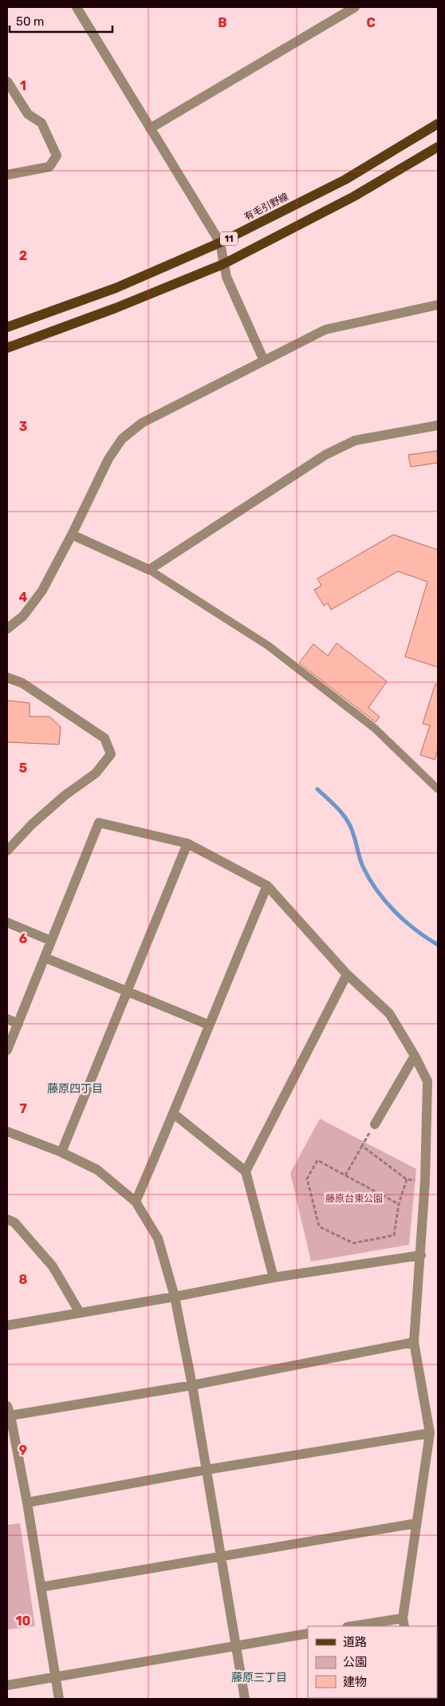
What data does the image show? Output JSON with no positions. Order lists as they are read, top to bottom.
{
  "streets": {
    "main road": ["有毛引野線", "11"]
  },
  "districts": ["藤原四丁目", "藤原三丁目"],
  "parks": ["藤原台東公園"],
  "legend": ["道路", "公園", "建物"],
  "scale_bar": "50 m",
  "grid": {
    "columns": ["B", "C"],
    "rows": [
      "1",
      "2",
      "3",
      "4",
      "5",
      "6",
      "7",
      "8",
      "9",
      "10"
    ]
  }
}
